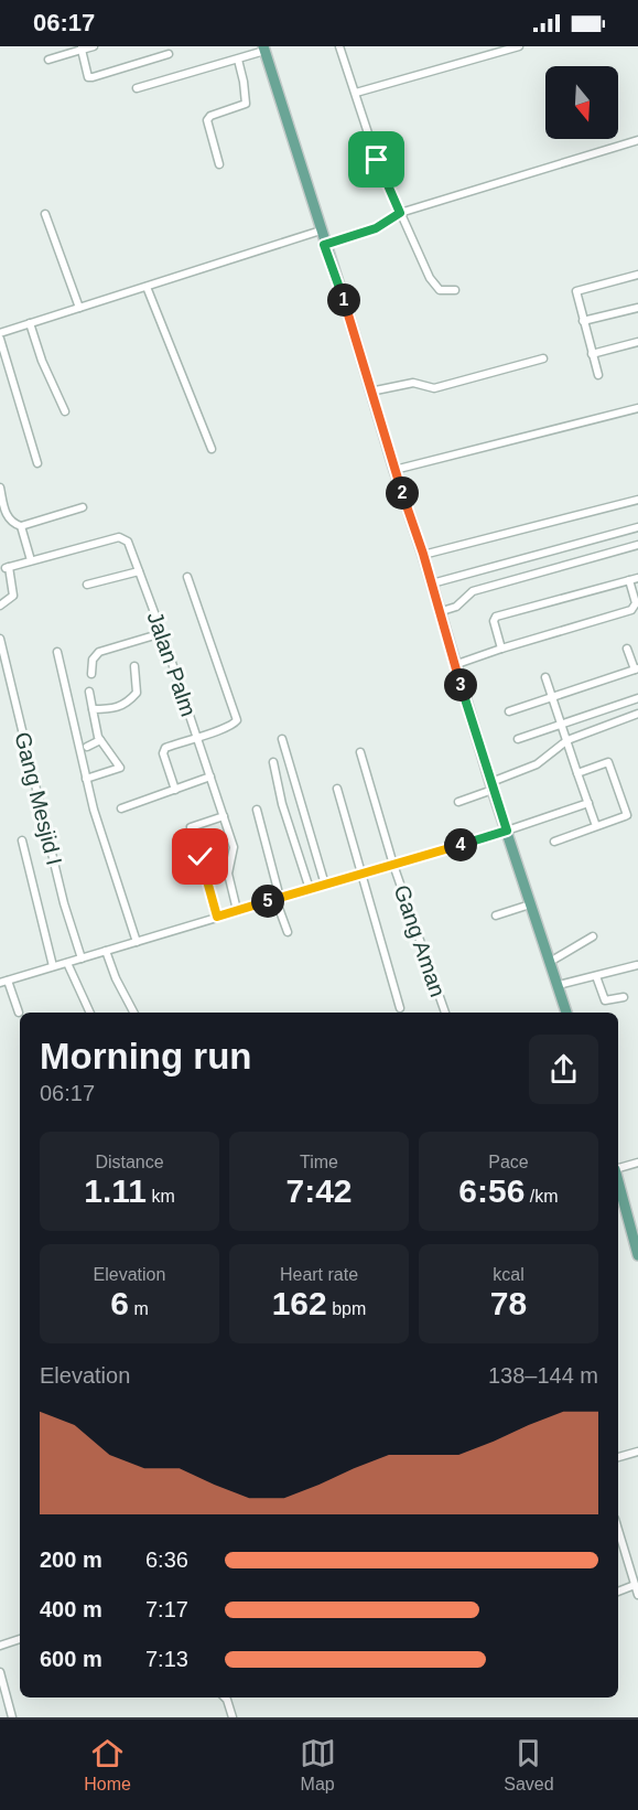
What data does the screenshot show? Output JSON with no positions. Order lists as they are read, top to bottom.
{
  "streets": {
    "street": ["Jalan Palm", "Gang Mesjid I", "Gang Aman"]
  },
  "north": "bottom",
  "page": {
    "status": "06:17",
    "pins": [
      "1",
      "2",
      "3",
      "4",
      "5"
    ],
    "heading": ["Morning run", "06:17"],
    "stats": [
      ["Distance", "1.11 km"],
      ["Time", "7:42"],
      ["Pace", "6:56 /km"],
      ["Elevation", "6 m"],
      ["Heart rate", "162 bpm"],
      ["kcal", "78"]
    ],
    "chart": ["Elevation", "138–144 m"],
    "list": [
      {
        "name": "200 m",
        "note": "6:36"
      },
      {
        "name": "400 m",
        "note": "7:17"
      },
      {
        "name": "600 m",
        "note": "7:13"
      }
    ],
    "tabs": ["Home", "Map", "Saved"]
  }
}
